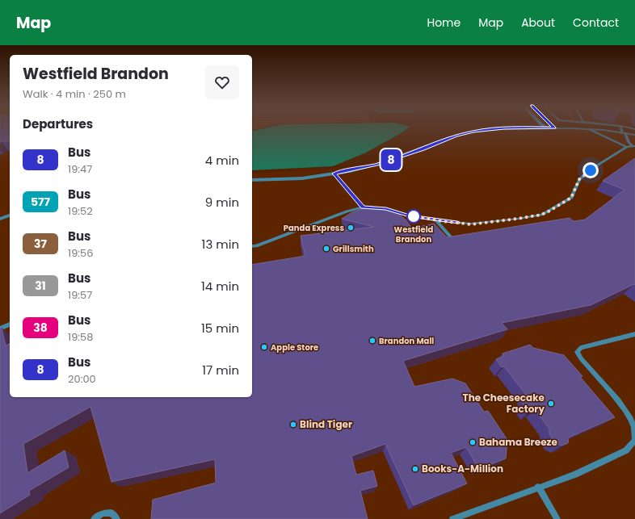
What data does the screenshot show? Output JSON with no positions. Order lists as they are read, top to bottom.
{
  "places": [
    "Westfield Brandon",
    "Panda Express",
    "Grillsmith",
    "Brandon Mall",
    "Apple Store",
    "The Cheesecake Factory",
    "Blind Tiger",
    "Bahama Breeze",
    "Books-A-Million"
  ],
  "lines": ["bus line 8"],
  "page": {
    "header": "Map",
    "nav": [
      "Home",
      "Map",
      "About",
      "Contact"
    ],
    "on_map": "8",
    "heading": [
      ["Westfield Brandon", "Walk · 4 min · 250 m"],
      "Departures"
    ],
    "list": [
      {
        "mark": "8",
        "name": "Bus",
        "note": "19:47",
        "value": "4 min"
      },
      {
        "mark": "577",
        "name": "Bus",
        "note": "19:52",
        "value": "9 min"
      },
      {
        "mark": "37",
        "name": "Bus",
        "note": "19:56",
        "value": "13 min"
      },
      {
        "mark": "31",
        "name": "Bus",
        "note": "19:57",
        "value": "14 min"
      },
      {
        "mark": "38",
        "name": "Bus",
        "note": "19:58",
        "value": "15 min"
      },
      {
        "mark": "8",
        "name": "Bus",
        "note": "20:00",
        "value": "17 min"
      }
    ]
  }
}
